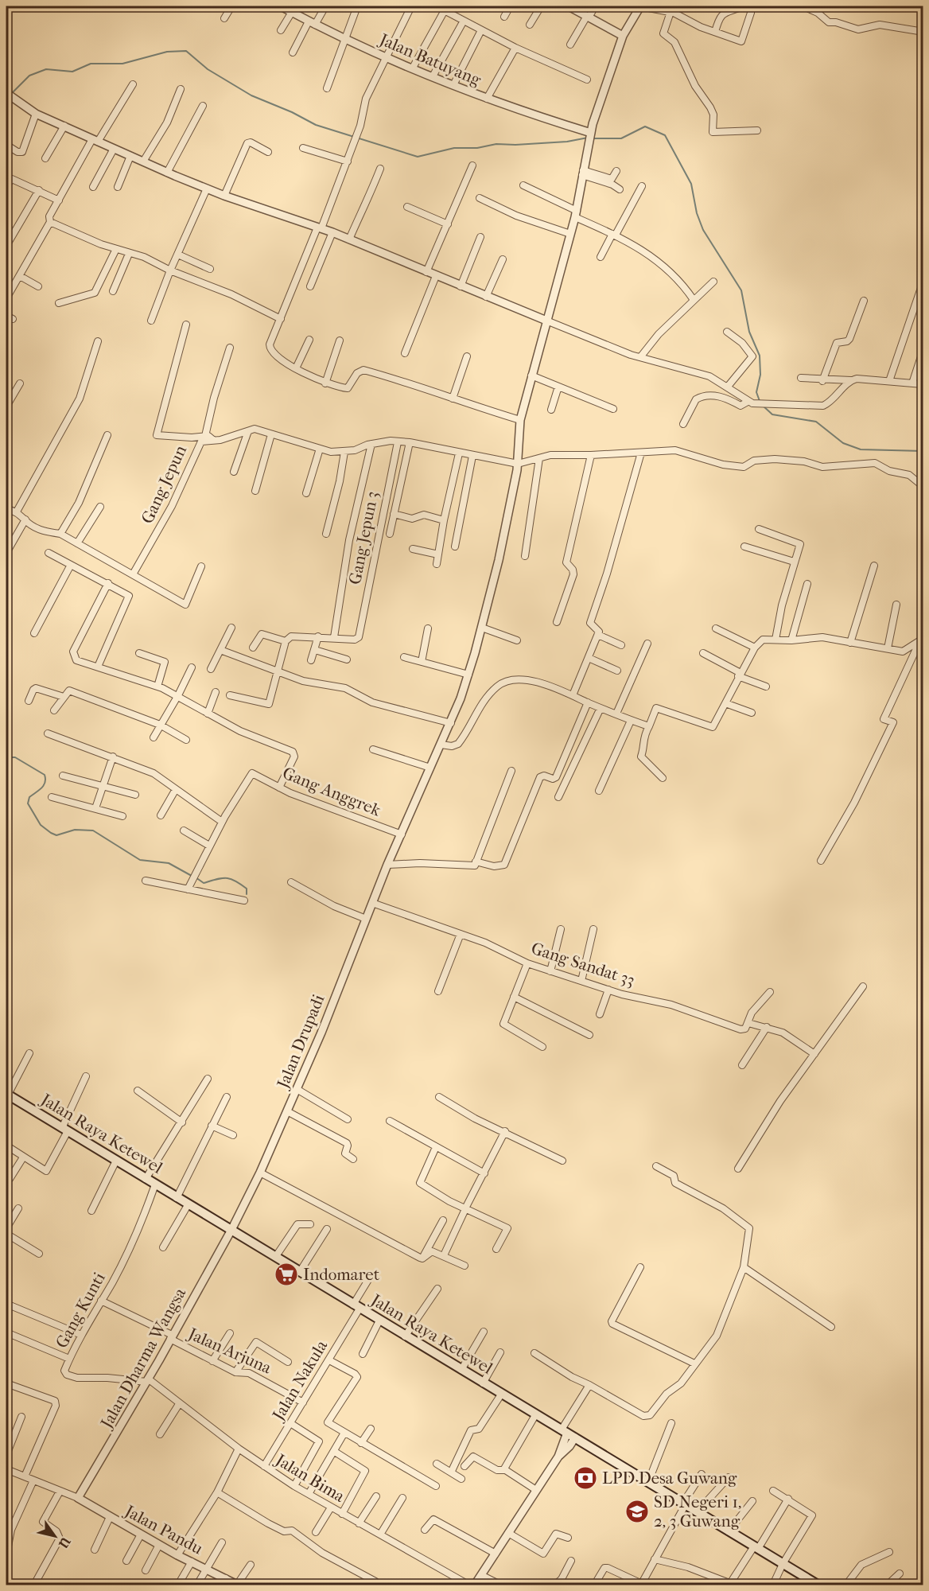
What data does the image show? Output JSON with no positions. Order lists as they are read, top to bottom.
{
  "streets": {
    "main road": ["Jalan Raya Ketewel"],
    "street": [
      "Jalan Batuyang",
      "Gang Jepun",
      "Gang Jepun 3",
      "Gang Anggrek",
      "Gang Sandat 33",
      "Jalan Drupadi",
      "Gang Kunti",
      "Jalan Arjuna",
      "Jalan Dharma Wangsa",
      "Jalan Nakula",
      "Jalan Bima",
      "Jalan Pandu"
    ]
  },
  "crossings": [
    ["Jalan Batuyang", "Jalan Drupadi"],
    ["Gang Jepun", "Gang Jepun 3"],
    ["Gang Jepun", "Jalan Drupadi"],
    ["Gang Anggrek", "Jalan Drupadi"],
    ["Gang Sandat 33", "Jalan Drupadi"],
    ["Jalan Drupadi", "Jalan Raya Ketewel"],
    ["Jalan Drupadi", "Jalan Dharma Wangsa"],
    ["Jalan Raya Ketewel", "Gang Kunti"],
    ["Jalan Raya Ketewel", "Jalan Dharma Wangsa"],
    ["Jalan Raya Ketewel", "Jalan Nakula"],
    ["Gang Kunti", "Jalan Arjuna"],
    ["Gang Kunti", "Jalan Dharma Wangsa"],
    ["Gang Kunti", "Jalan Bima"],
    ["Jalan Arjuna", "Jalan Dharma Wangsa"],
    ["Jalan Arjuna", "Jalan Nakula"],
    ["Jalan Dharma Wangsa", "Jalan Bima"],
    ["Jalan Dharma Wangsa", "Jalan Pandu"],
    ["Jalan Nakula", "Jalan Bima"]
  ],
  "places": {
    "supermarket": ["Indomaret"],
    "bank": ["LPD Desa Guwang"],
    "school or university": ["SD Negeri 1, 2, 3 Guwang"]
  },
  "north": "bottom right"
}
